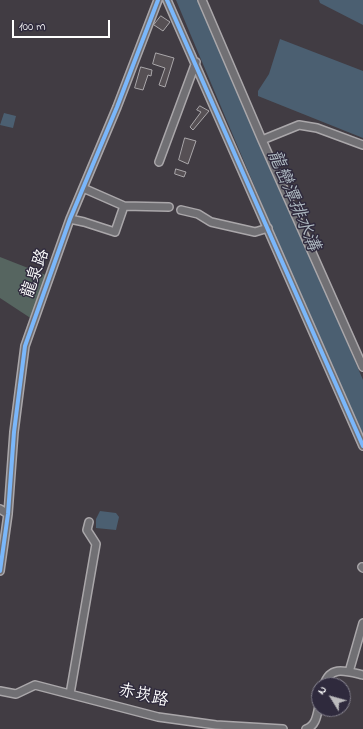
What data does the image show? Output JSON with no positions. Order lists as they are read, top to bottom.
{
  "streets": {
    "street": ["龍泉路", "赤崁路"]
  },
  "water": ["龍巒潭排水溝"],
  "scale_bar": "100 m",
  "north": "top left"
}
